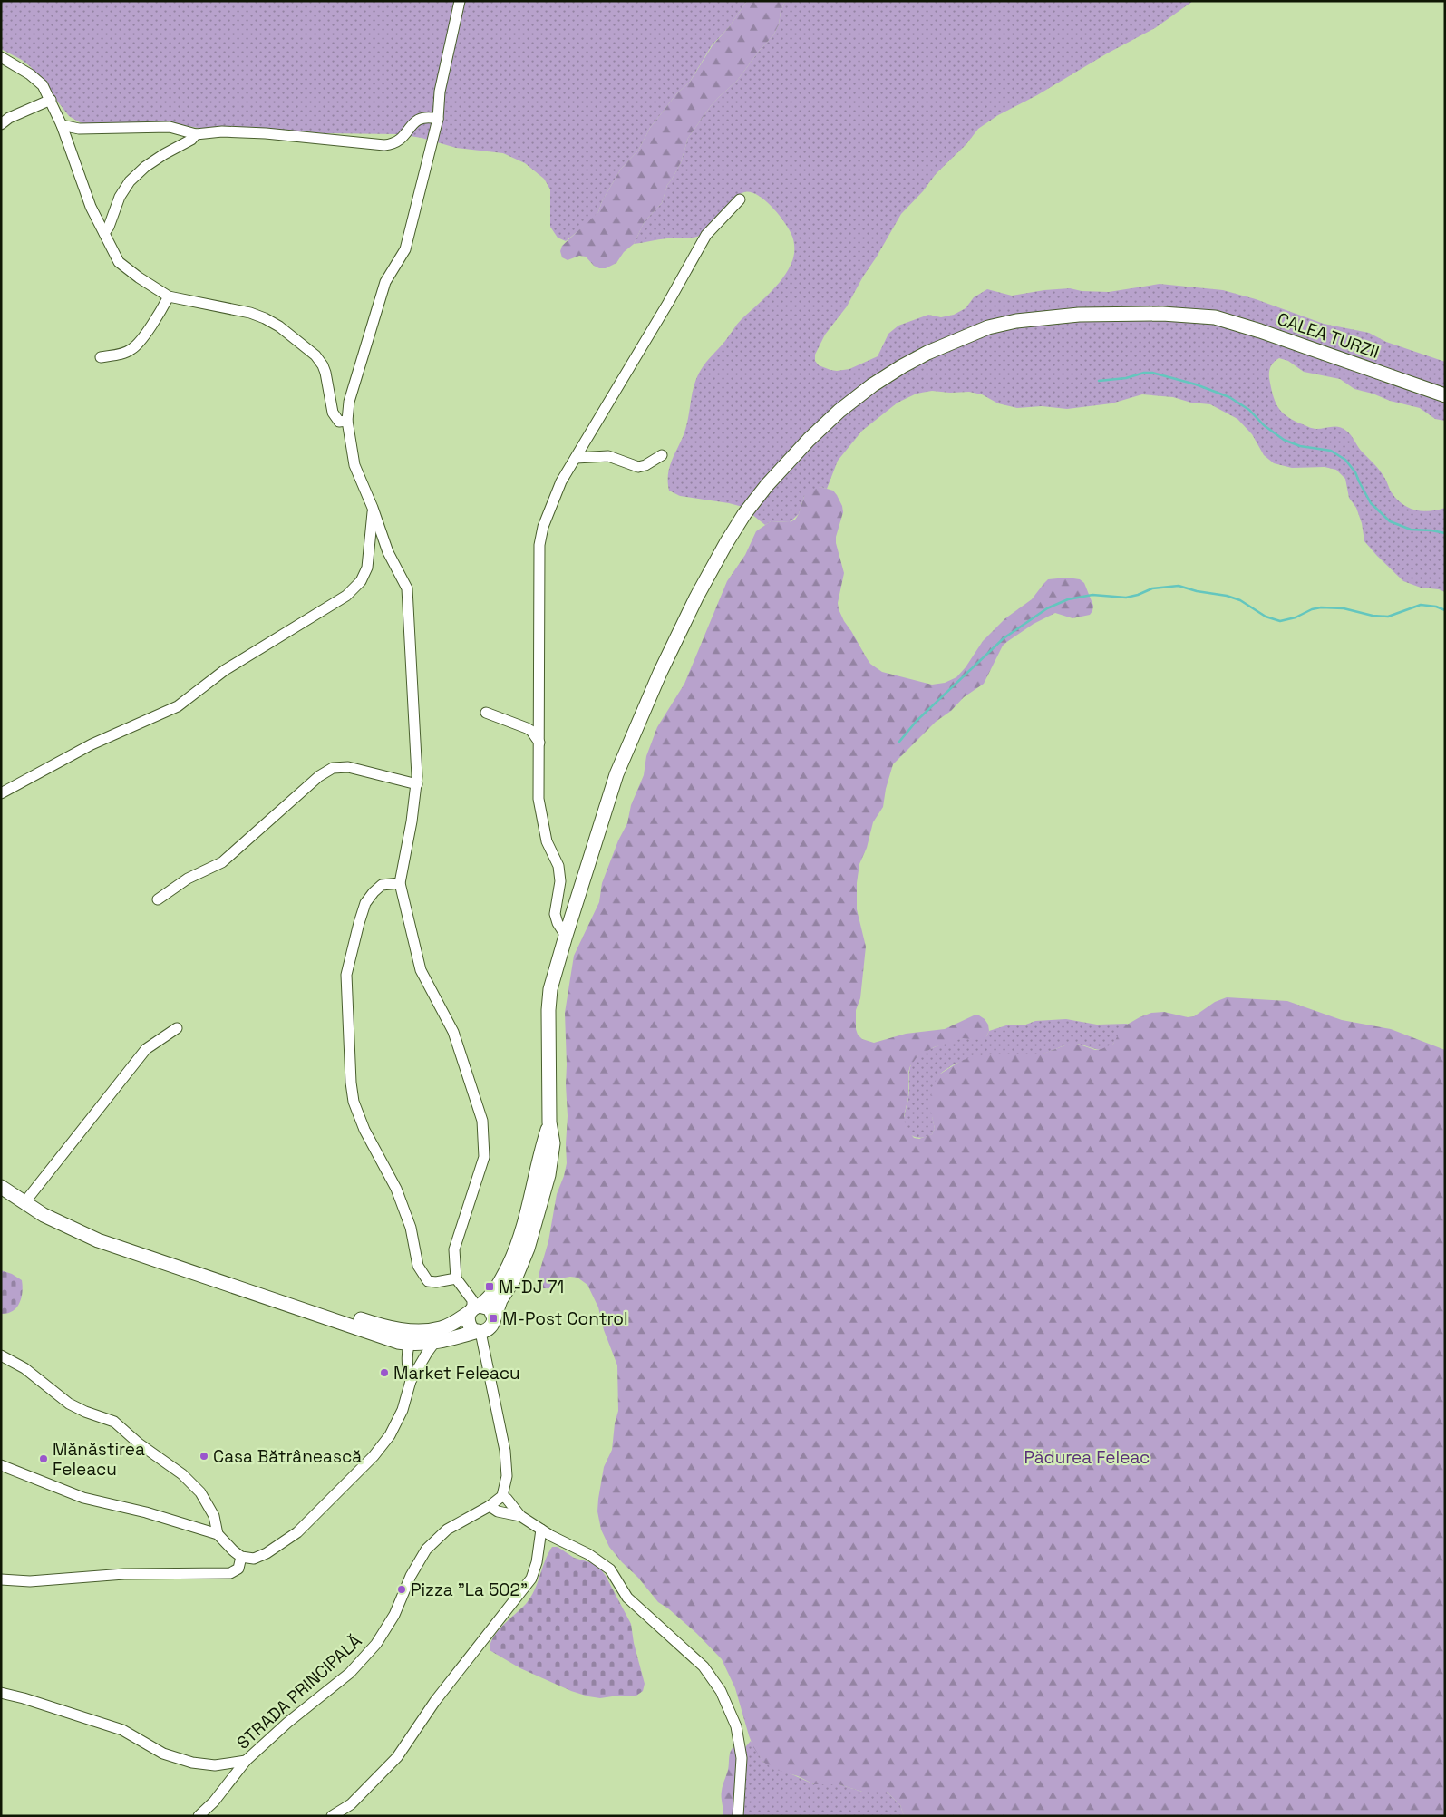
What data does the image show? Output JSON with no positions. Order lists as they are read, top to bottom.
{
  "streets": {
    "main road": ["CALEA TURZII"],
    "street": ["STRADA PRINCIPALĂ"]
  },
  "parks": ["Pădurea Feleac"],
  "places": {
    "transit": ["M-DJ 71", "M-Post Control"],
    "other": [
      "Market Feleacu",
      "Casa Bătrânească",
      "Mănăstirea Feleacu",
      "Pizza \"La 502\""
    ]
  }
}
